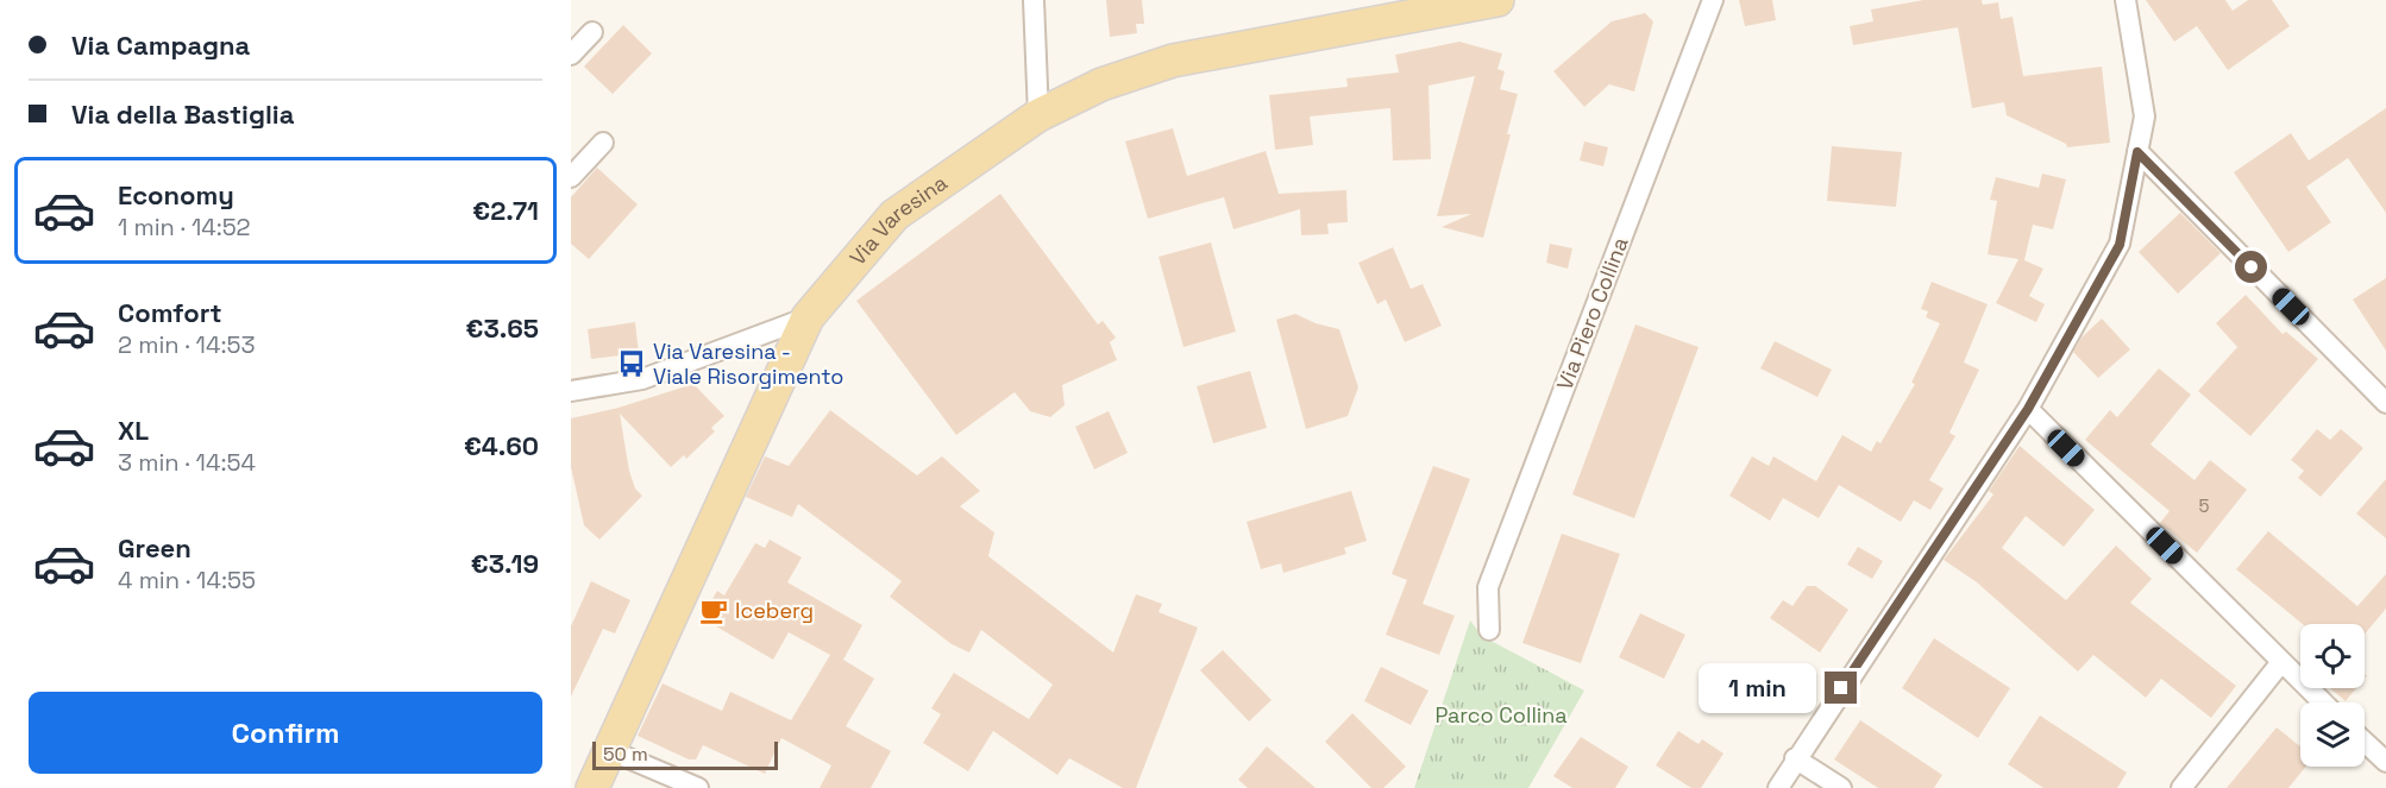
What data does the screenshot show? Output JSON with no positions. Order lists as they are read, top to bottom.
{
  "streets": {
    "main road": ["Via Varesina"],
    "street": ["Via Piero Collina"]
  },
  "parks": ["Parco Collina"],
  "places": {
    "bus stop": ["Via Varesina - Viale Risorgimento"],
    "cafe": ["Iceberg"]
  },
  "house_numbers": ["5"],
  "scale_bar": "50 m",
  "page": {
    "banner": ["Via Campagna", "Via della Bastiglia"],
    "list": [
      {
        "name": "Economy",
        "note": "1 min · 14:52",
        "value": "€2.71"
      },
      {
        "name": "Comfort",
        "note": "2 min · 14:53",
        "value": "€3.65"
      },
      {
        "name": "XL",
        "note": "3 min · 14:54",
        "value": "€4.60"
      },
      {
        "name": "Green",
        "note": "4 min · 14:55",
        "value": "€3.19"
      }
    ],
    "bubble": "1 min",
    "buttons": "Confirm",
    "scale": "50 m"
  }
}
